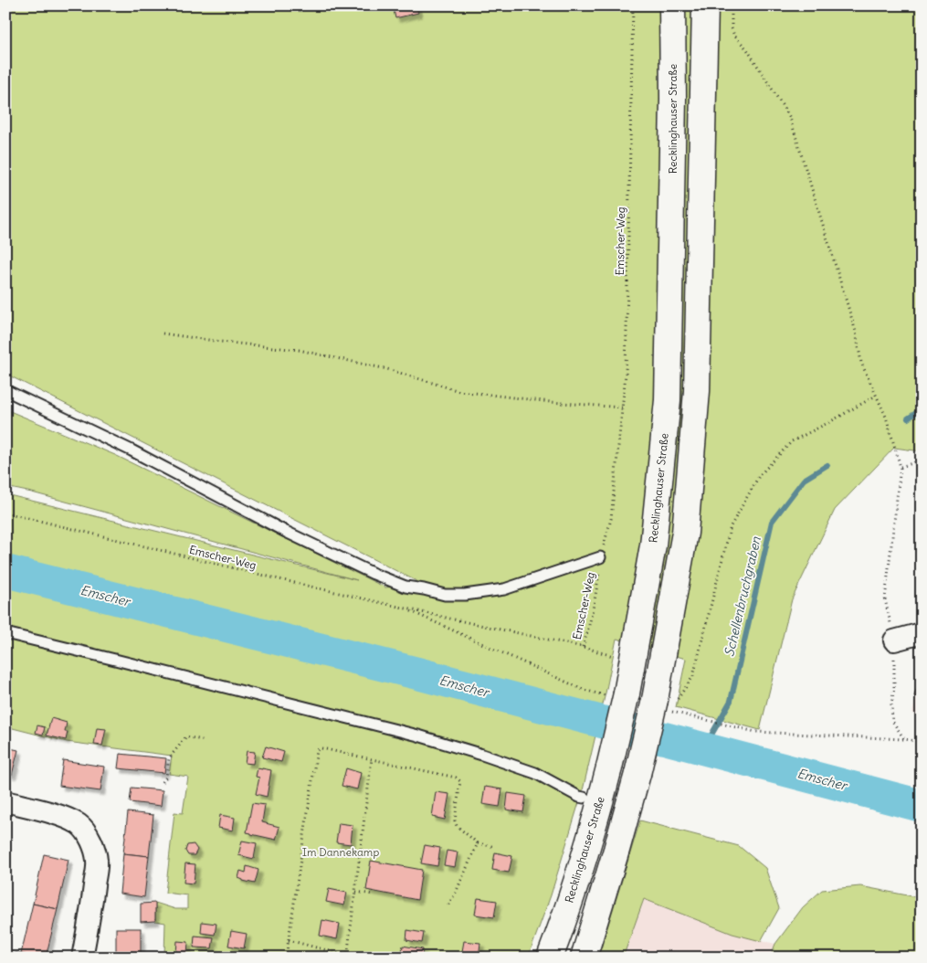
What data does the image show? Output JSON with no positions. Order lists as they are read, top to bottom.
{
  "streets": {
    "main road": ["Recklinghauser Straße"],
    "path": ["Emscher-Weg"]
  },
  "water": ["Emscher", "Schellenbruchgraben"],
  "parks": ["Im Dannekamp"]
}
